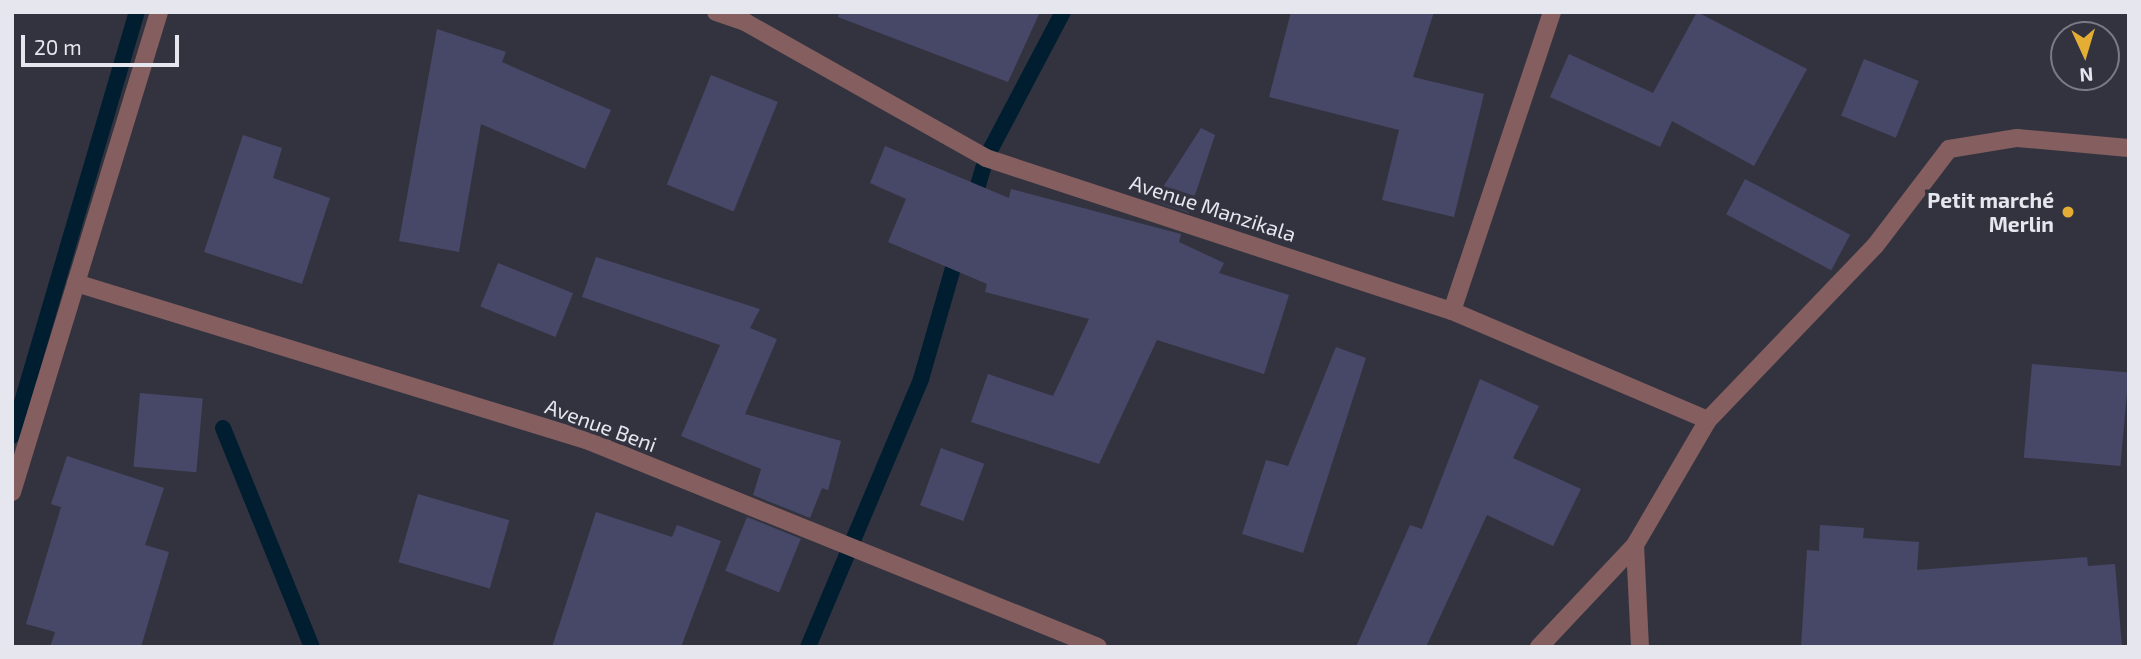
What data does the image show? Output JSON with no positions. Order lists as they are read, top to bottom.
{
  "streets": {
    "street": ["Avenue Manzikala", "Avenue Beni"]
  },
  "places": ["Petit marché Merlin"],
  "scale_bar": "20 m",
  "north": "bottom"
}
